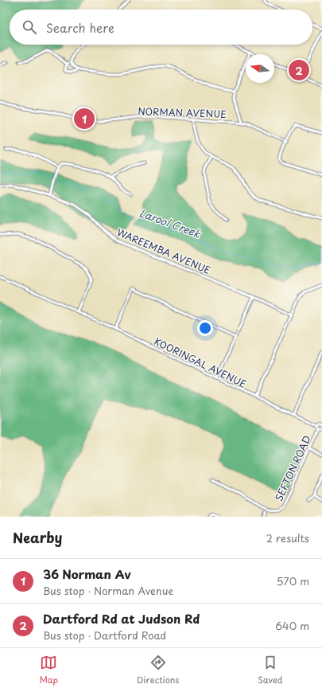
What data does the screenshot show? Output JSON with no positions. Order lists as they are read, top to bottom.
{
  "streets": {
    "street": [
      "NORMAN AVENUE",
      "WAREEMBA AVENUE",
      "KOORINGAL AVENUE",
      "SEFTON ROAD"
    ]
  },
  "water": ["Larool Creek"],
  "north": "left",
  "page": {
    "search": "Search here",
    "pins": ["2", "1"],
    "heading": ["Nearby", "2 results"],
    "list": [
      {
        "mark": "1",
        "name": "36 Norman Av",
        "note": "Bus stop · Norman Avenue",
        "value": "570 m"
      },
      {
        "mark": "2",
        "name": "Dartford Rd at Judson Rd",
        "note": "Bus stop · Dartford Road",
        "value": "640 m"
      }
    ],
    "nav": ["Map", "Directions", "Saved"]
  }
}
